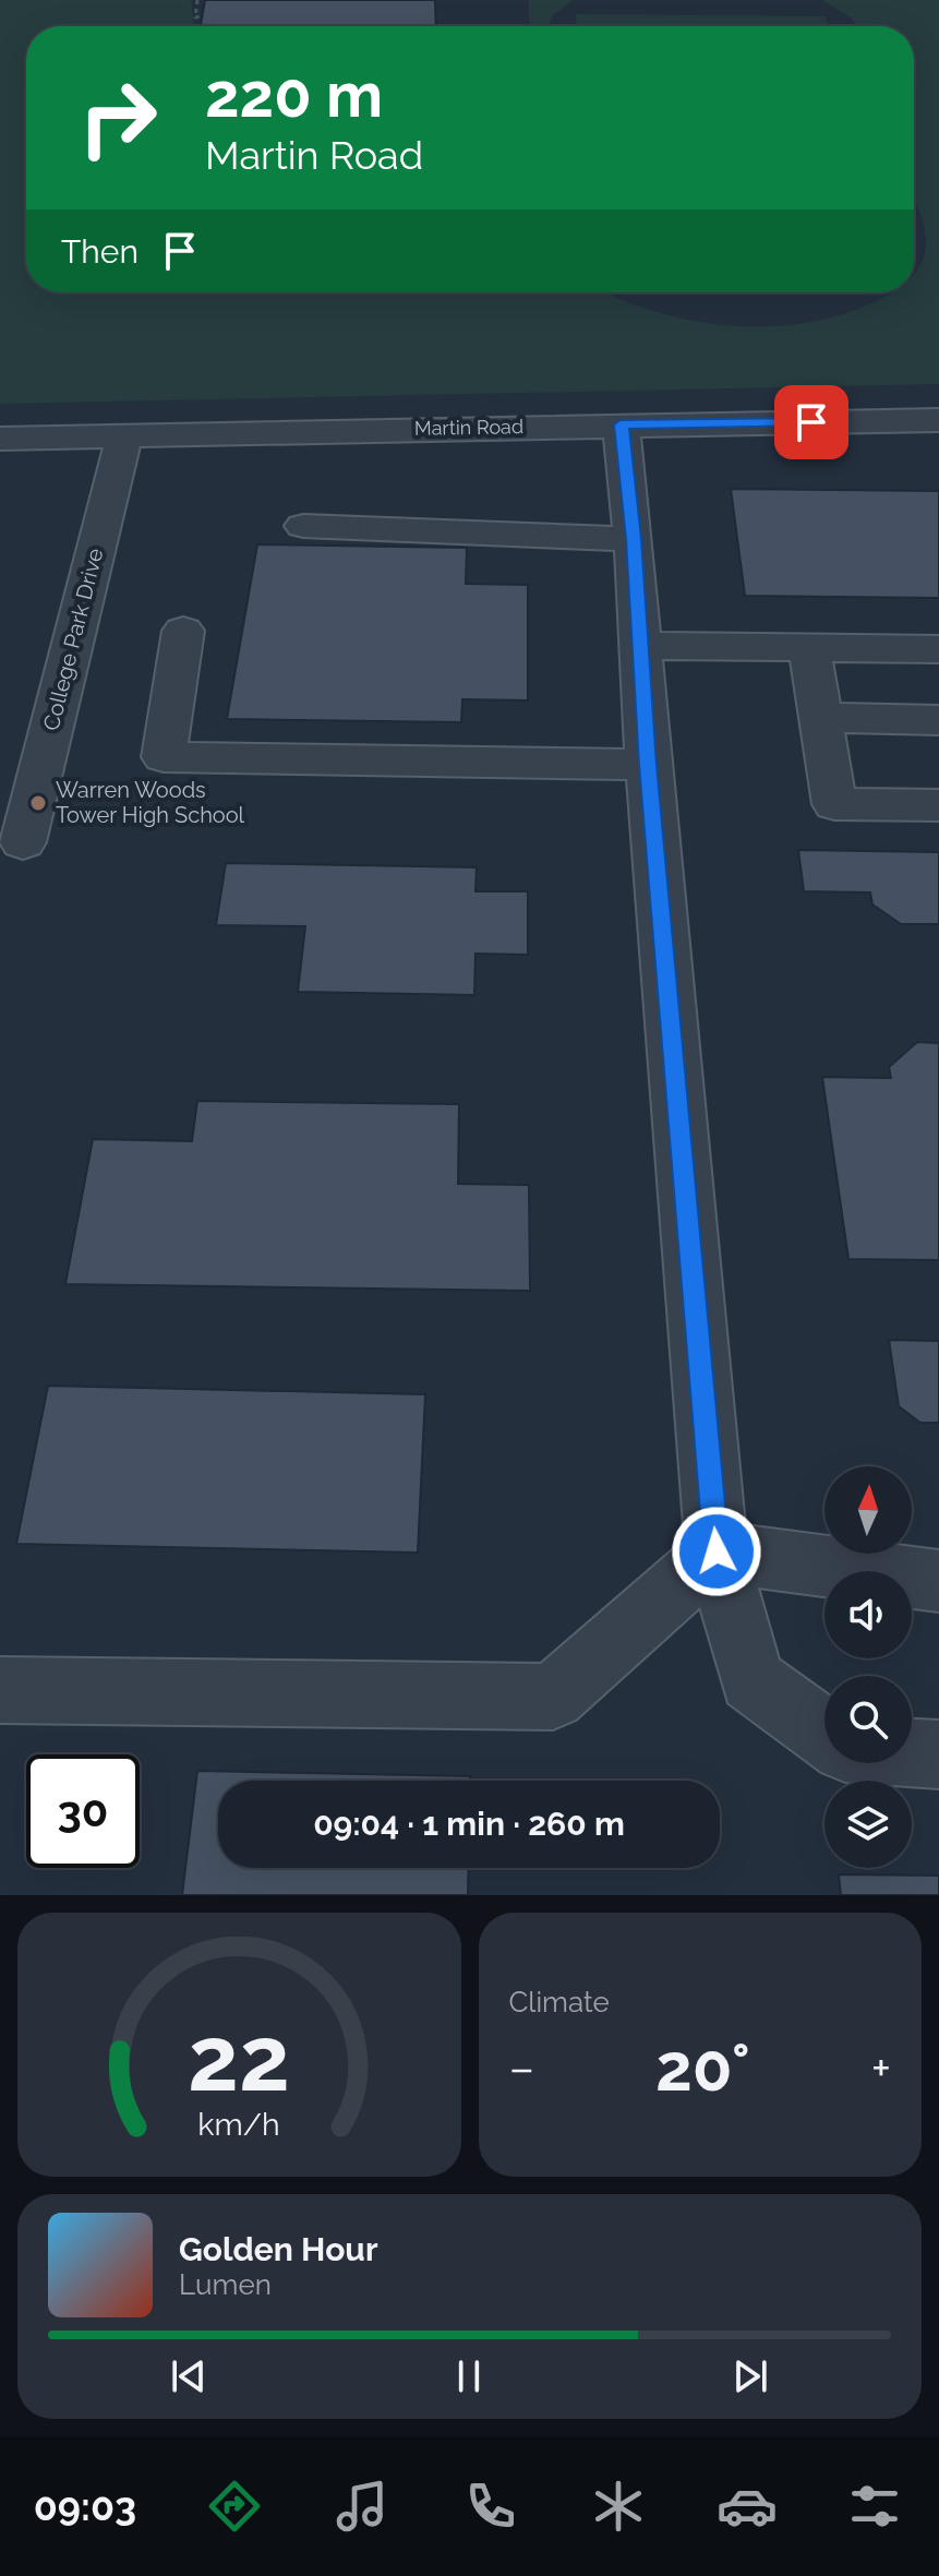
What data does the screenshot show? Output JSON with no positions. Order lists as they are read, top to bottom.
{
  "streets": {
    "street": ["Martin Road", "College Park Drive"]
  },
  "crossings": [
    ["Martin Road", "College Park Drive"]
  ],
  "places": ["Warren Woods Tower High School"],
  "north": "top",
  "page": {
    "turn": ["220 m", "Martin Road"],
    "then": "Then",
    "limit": "30",
    "trip": "09:04 · 1 min · 260 m",
    "tile": "Climate",
    "heat": ["−", "20°", "+"],
    "song": ["Golden Hour", "Lumen"],
    "tabs": "09:03",
    "gauge": ["22", "km/h"]
  }
}
